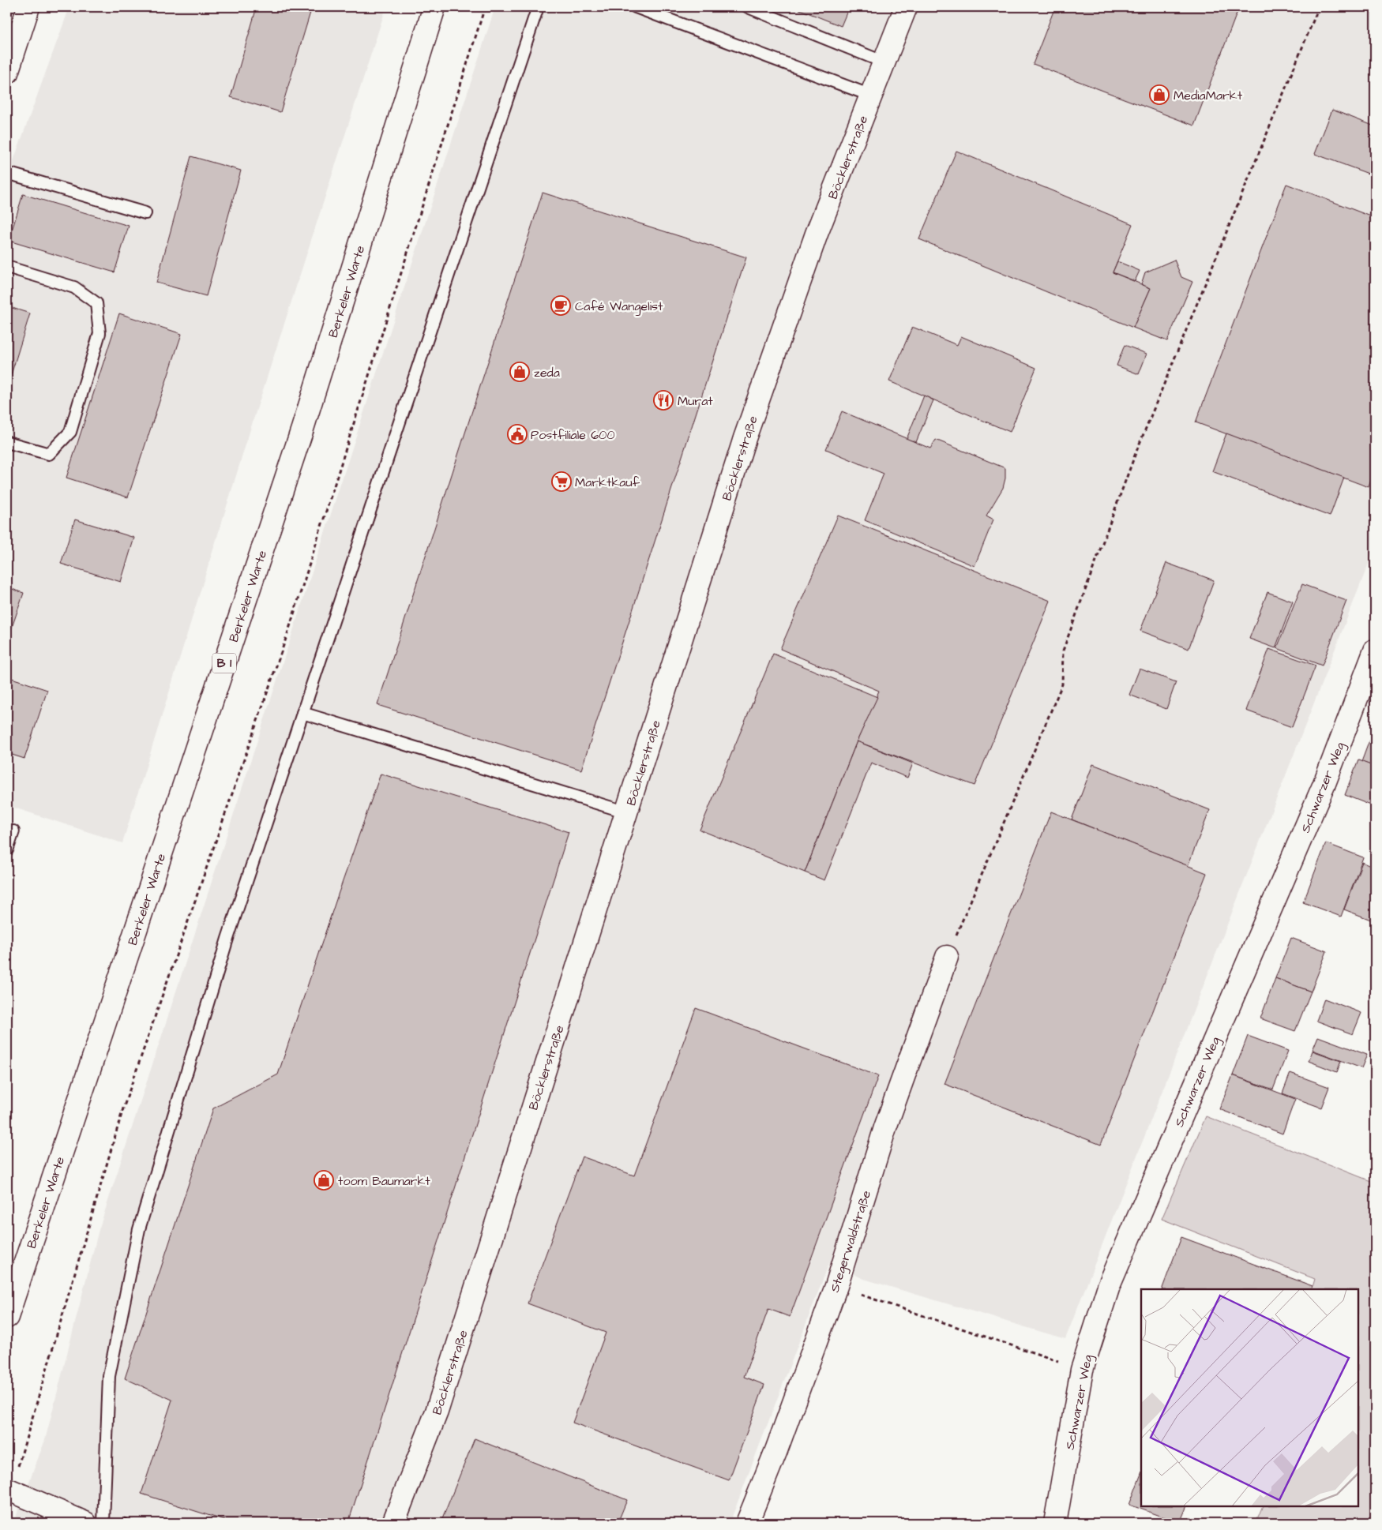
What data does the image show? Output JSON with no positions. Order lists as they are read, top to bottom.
{
  "streets": {
    "street": [
      "Böcklerstraße",
      "Berkeler Warte",
      "B 1",
      "Schwarzer Weg",
      "Stegerwaldstraße"
    ]
  },
  "places": {
    "shop": ["MediaMarkt", "zeda", "toom Baumarkt"],
    "cafe": ["Café Wangelist"],
    "restaurant": ["Murat"],
    "public building": ["Postfiliale 600"],
    "supermarket": ["Marktkauf"]
  }
}
